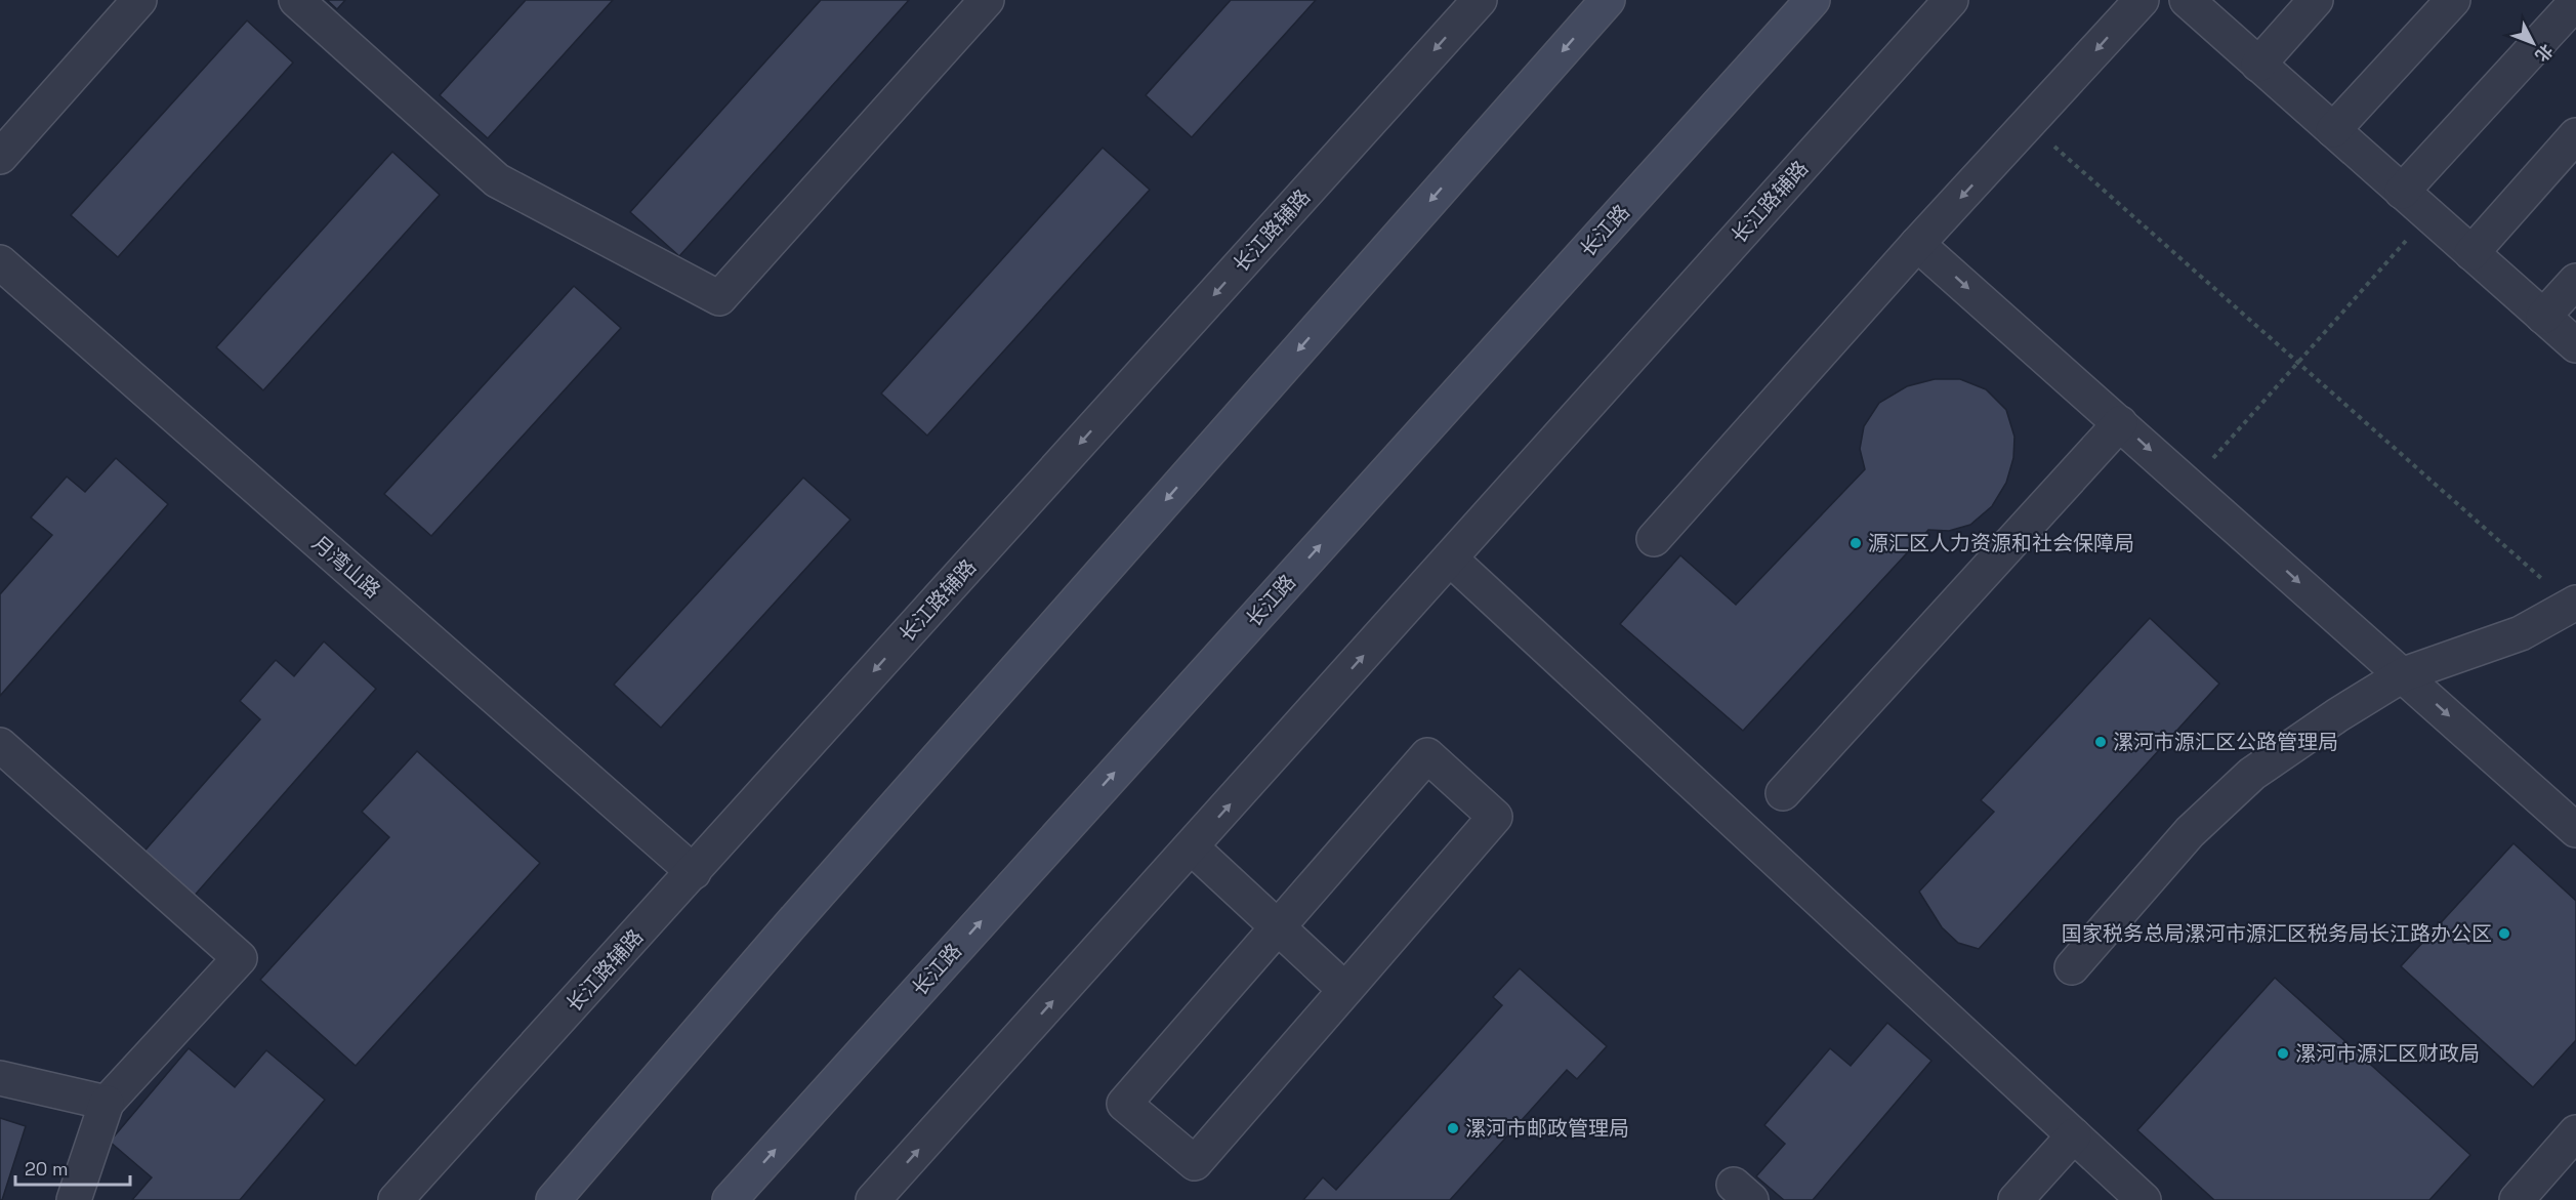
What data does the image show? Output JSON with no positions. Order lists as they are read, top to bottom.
{
  "streets": {
    "main road": ["长江路"],
    "street": ["长江路辅路", "月湾山路"]
  },
  "crossings": [
    ["长江路辅路", "月湾山路"]
  ],
  "places": [
    "源汇区人力资源和社会保障局",
    "漯河市源汇区公路管理局",
    "国家税务总局漯河市源汇区税务局长江路办公区",
    "漯河市源汇区财政局",
    "漯河市邮政管理局"
  ],
  "scale_bar": "20 m",
  "north": "bottom right"
}
